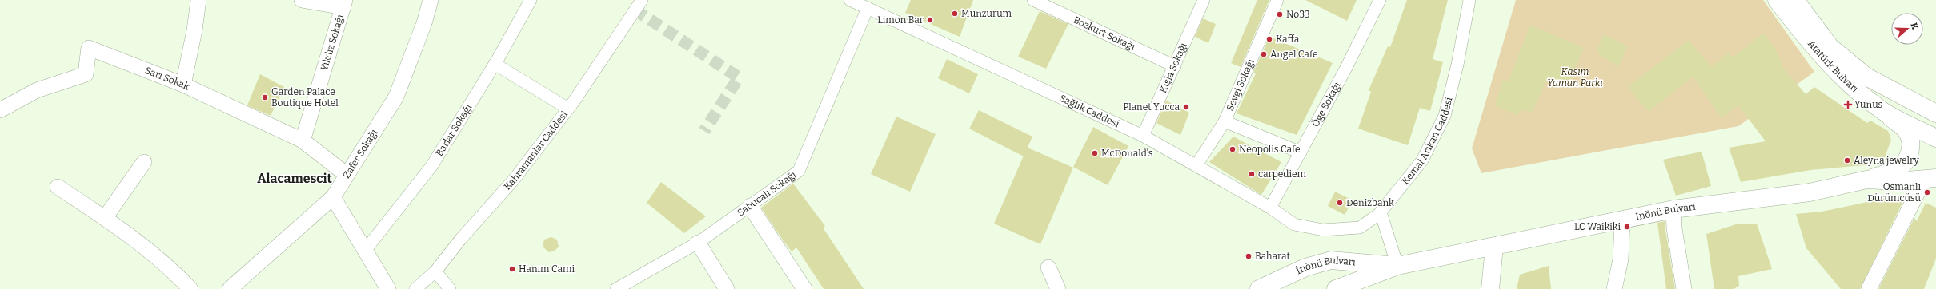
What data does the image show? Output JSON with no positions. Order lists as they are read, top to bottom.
{
  "streets": {
    "street": [
      "Bozkurt Sokağı",
      "Yıkdız Sokağı",
      "Atatürk Bulvarı",
      "Kışla Sokağı",
      "Sarı Sokak",
      "Sevgi Sokağı",
      "Öge Sokağı",
      "Sağlık Caddesi",
      "Barlar Sokağı",
      "Kemal Arıkan Caddesi",
      "Kahramanlar Caddesi",
      "Zafer Sokağı",
      "Sabucalı Sokağı",
      "İnönü Bulvarı"
    ]
  },
  "crossings": [
    ["Bozkurt Sokağı", "Kışla Sokağı"],
    ["Yıkdız Sokağı", "Sarı Sokak"],
    ["Kışla Sokağı", "Sağlık Caddesi"],
    ["Sarı Sokak", "Zafer Sokağı"],
    ["Sevgi Sokağı", "Sağlık Caddesi"],
    ["Öge Sokağı", "Sağlık Caddesi"],
    ["Sağlık Caddesi", "Kemal Arıkan Caddesi"],
    ["Sağlık Caddesi", "Sabucalı Sokağı"]
  ],
  "districts": ["Alacamescit"],
  "parks": ["Kasım Yaman Parkı"],
  "places": {
    "other": [
      "Munzurum",
      "No33",
      "Limon Bar",
      "Kaffa",
      "Angel Cafe",
      "Garden Palace Boutique Hotel",
      "Planet Yucca",
      "Neopolis Cafe",
      "McDonald's",
      "Aleyna jewelry",
      "carpediem",
      "Osmanlı Dürümcüsü",
      "Denizbank",
      "LC Waikiki",
      "Baharat",
      "Hanım Cami"
    ],
    "health": ["Yunus"]
  },
  "north": "right"
}
